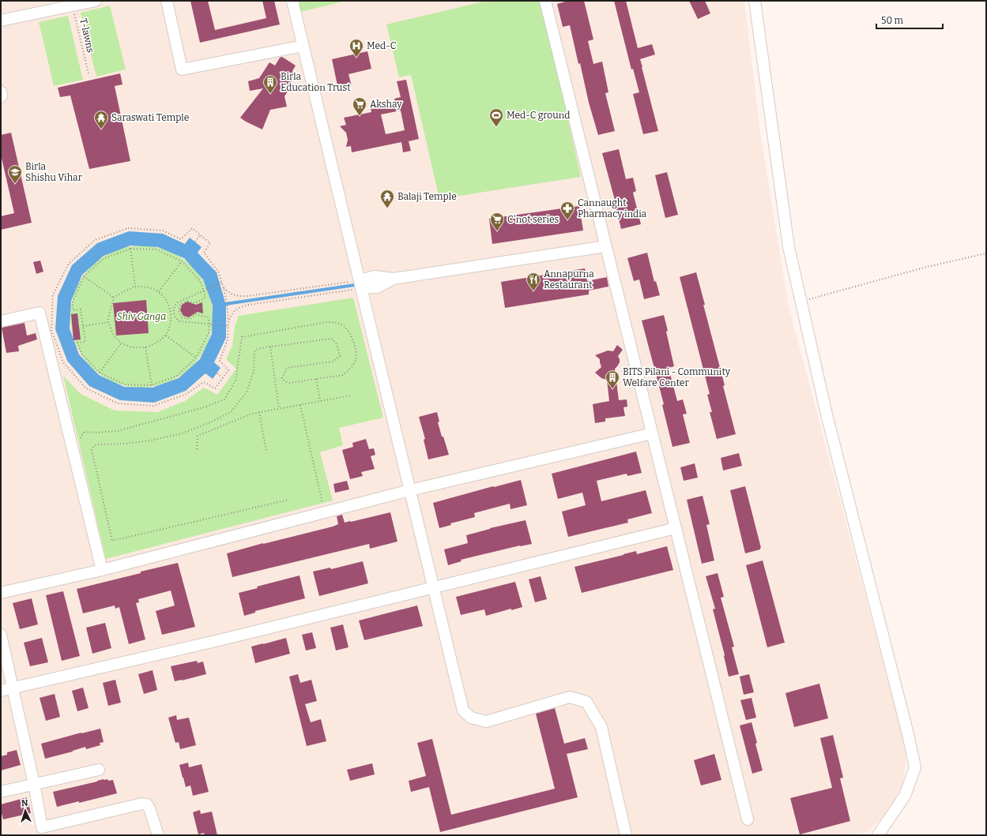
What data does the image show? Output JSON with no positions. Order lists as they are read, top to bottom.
{
  "streets": {
    "path": ["T-lawns"]
  },
  "parks": ["Shiv Ganga"],
  "places": {
    "hospital": ["Med-C"],
    "building": ["Birla Education Trust", "BITS Pilani - Community Welfare Center"],
    "supermarket": ["Akshay", "C'not series"],
    "sports": ["Med-C ground"],
    "temple": ["Saraswati Temple", "Balaji Temple"],
    "school or university": ["Birla Shishu Vihar"],
    "pharmacy": ["Cannaught Pharmacy india"],
    "restaurant": ["Annapurna Restaurant"]
  },
  "scale_bar": "50 m",
  "north": "top"
}
